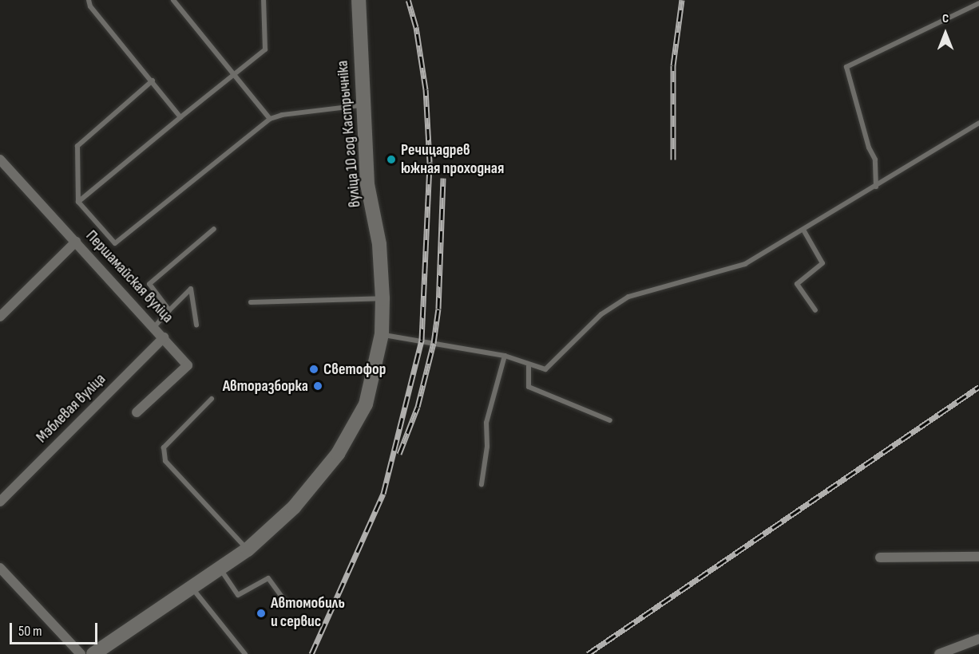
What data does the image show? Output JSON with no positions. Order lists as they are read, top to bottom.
{
  "streets": {
    "street": ["вуліца 10 год Кастрычніка", "Першамайская вуліца", "Мэблевая вуліца"]
  },
  "crossings": [
    ["Першамайская вуліца", "Мэблевая вуліца"]
  ],
  "places": [
    "Речицадрев южная проходная",
    "Светофор",
    "Авторазборка",
    "Автомобиль и сервис"
  ],
  "scale_bar": "50 m",
  "north": "top"
}
